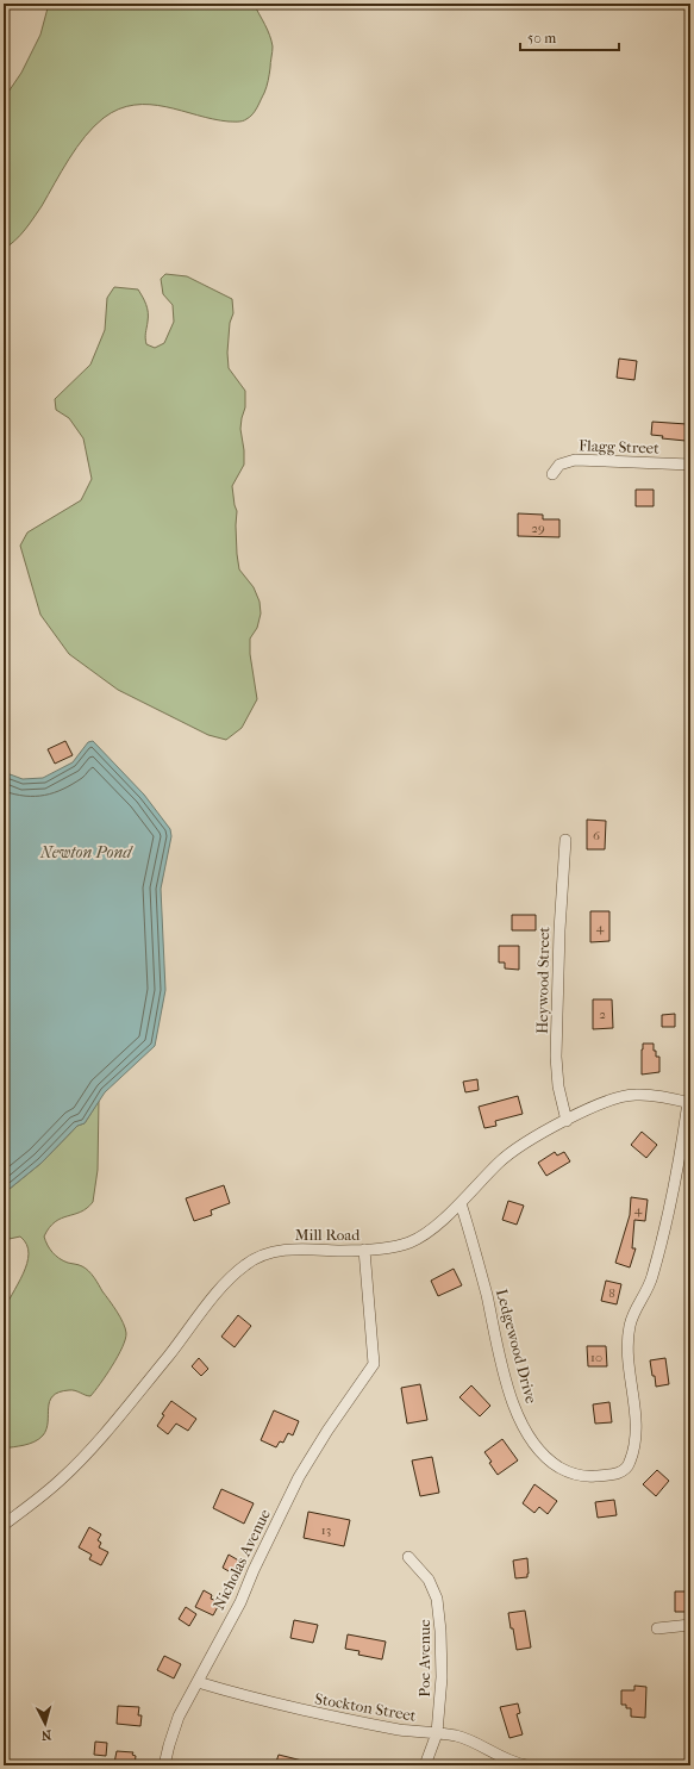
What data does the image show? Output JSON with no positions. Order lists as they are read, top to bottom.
{
  "streets": {
    "street": [
      "Flagg Street",
      "Heywood Street",
      "Mill Road",
      "Ledgewood Drive",
      "Nicholas Avenue",
      "Poe Avenue",
      "Stockton Street"
    ]
  },
  "crossings": [
    ["Heywood Street", "Mill Road"],
    ["Mill Road", "Ledgewood Drive"],
    ["Mill Road", "Nicholas Avenue"],
    ["Nicholas Avenue", "Stockton Street"],
    ["Poe Avenue", "Stockton Street"]
  ],
  "water": ["Newton Pond"],
  "house_numbers": [
    "29",
    "6",
    "4",
    "2",
    "4",
    "8",
    "10",
    "13"
  ],
  "scale_bar": "50 m",
  "north": "bottom"
}
